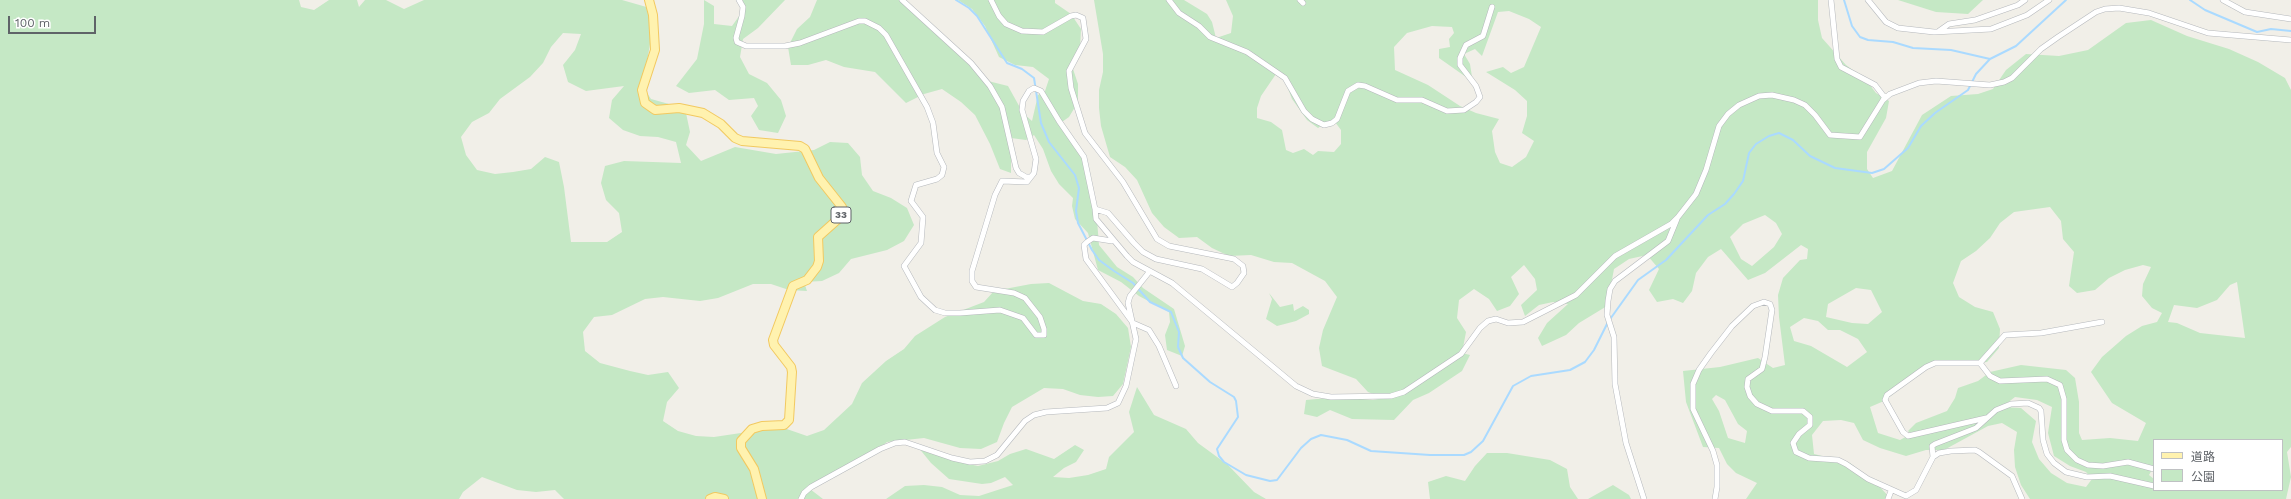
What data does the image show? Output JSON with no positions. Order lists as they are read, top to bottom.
{
  "streets": {
    "main road": ["33"]
  },
  "legend": ["道路", "公園"],
  "scale_bar": "100 m"
}
